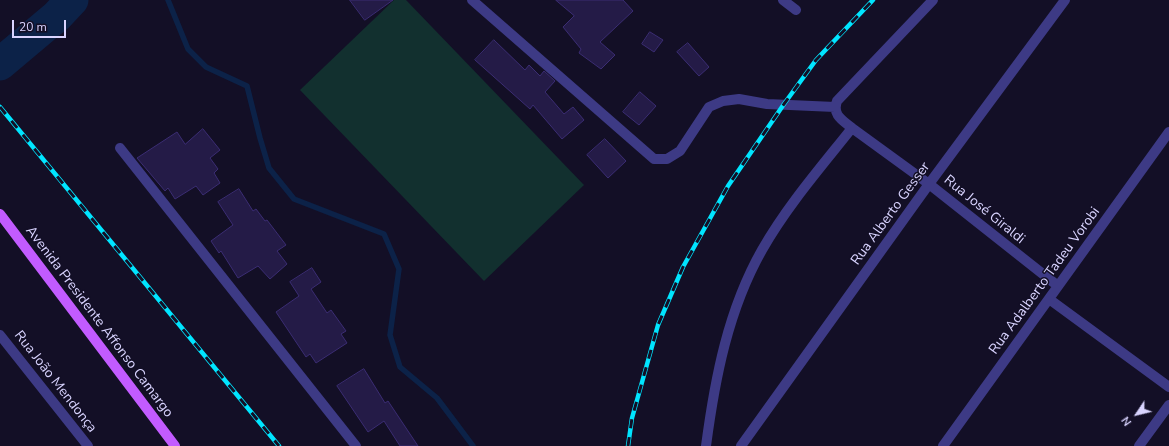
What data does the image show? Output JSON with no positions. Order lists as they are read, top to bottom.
{
  "streets": {
    "main road": ["Avenida Presidente Affonso Camargo"],
    "street": [
      "Rua José Giraldi",
      "Rua Alberto Gesser",
      "Rua Adalberto Tadeu Vorobi",
      "Rua João Mendonça"
    ]
  },
  "crossings": [
    ["Rua José Giraldi", "Rua Alberto Gesser"],
    ["Rua José Giraldi", "Rua Adalberto Tadeu Vorobi"]
  ],
  "scale_bar": "20 m",
  "north": "bottom left"
}
